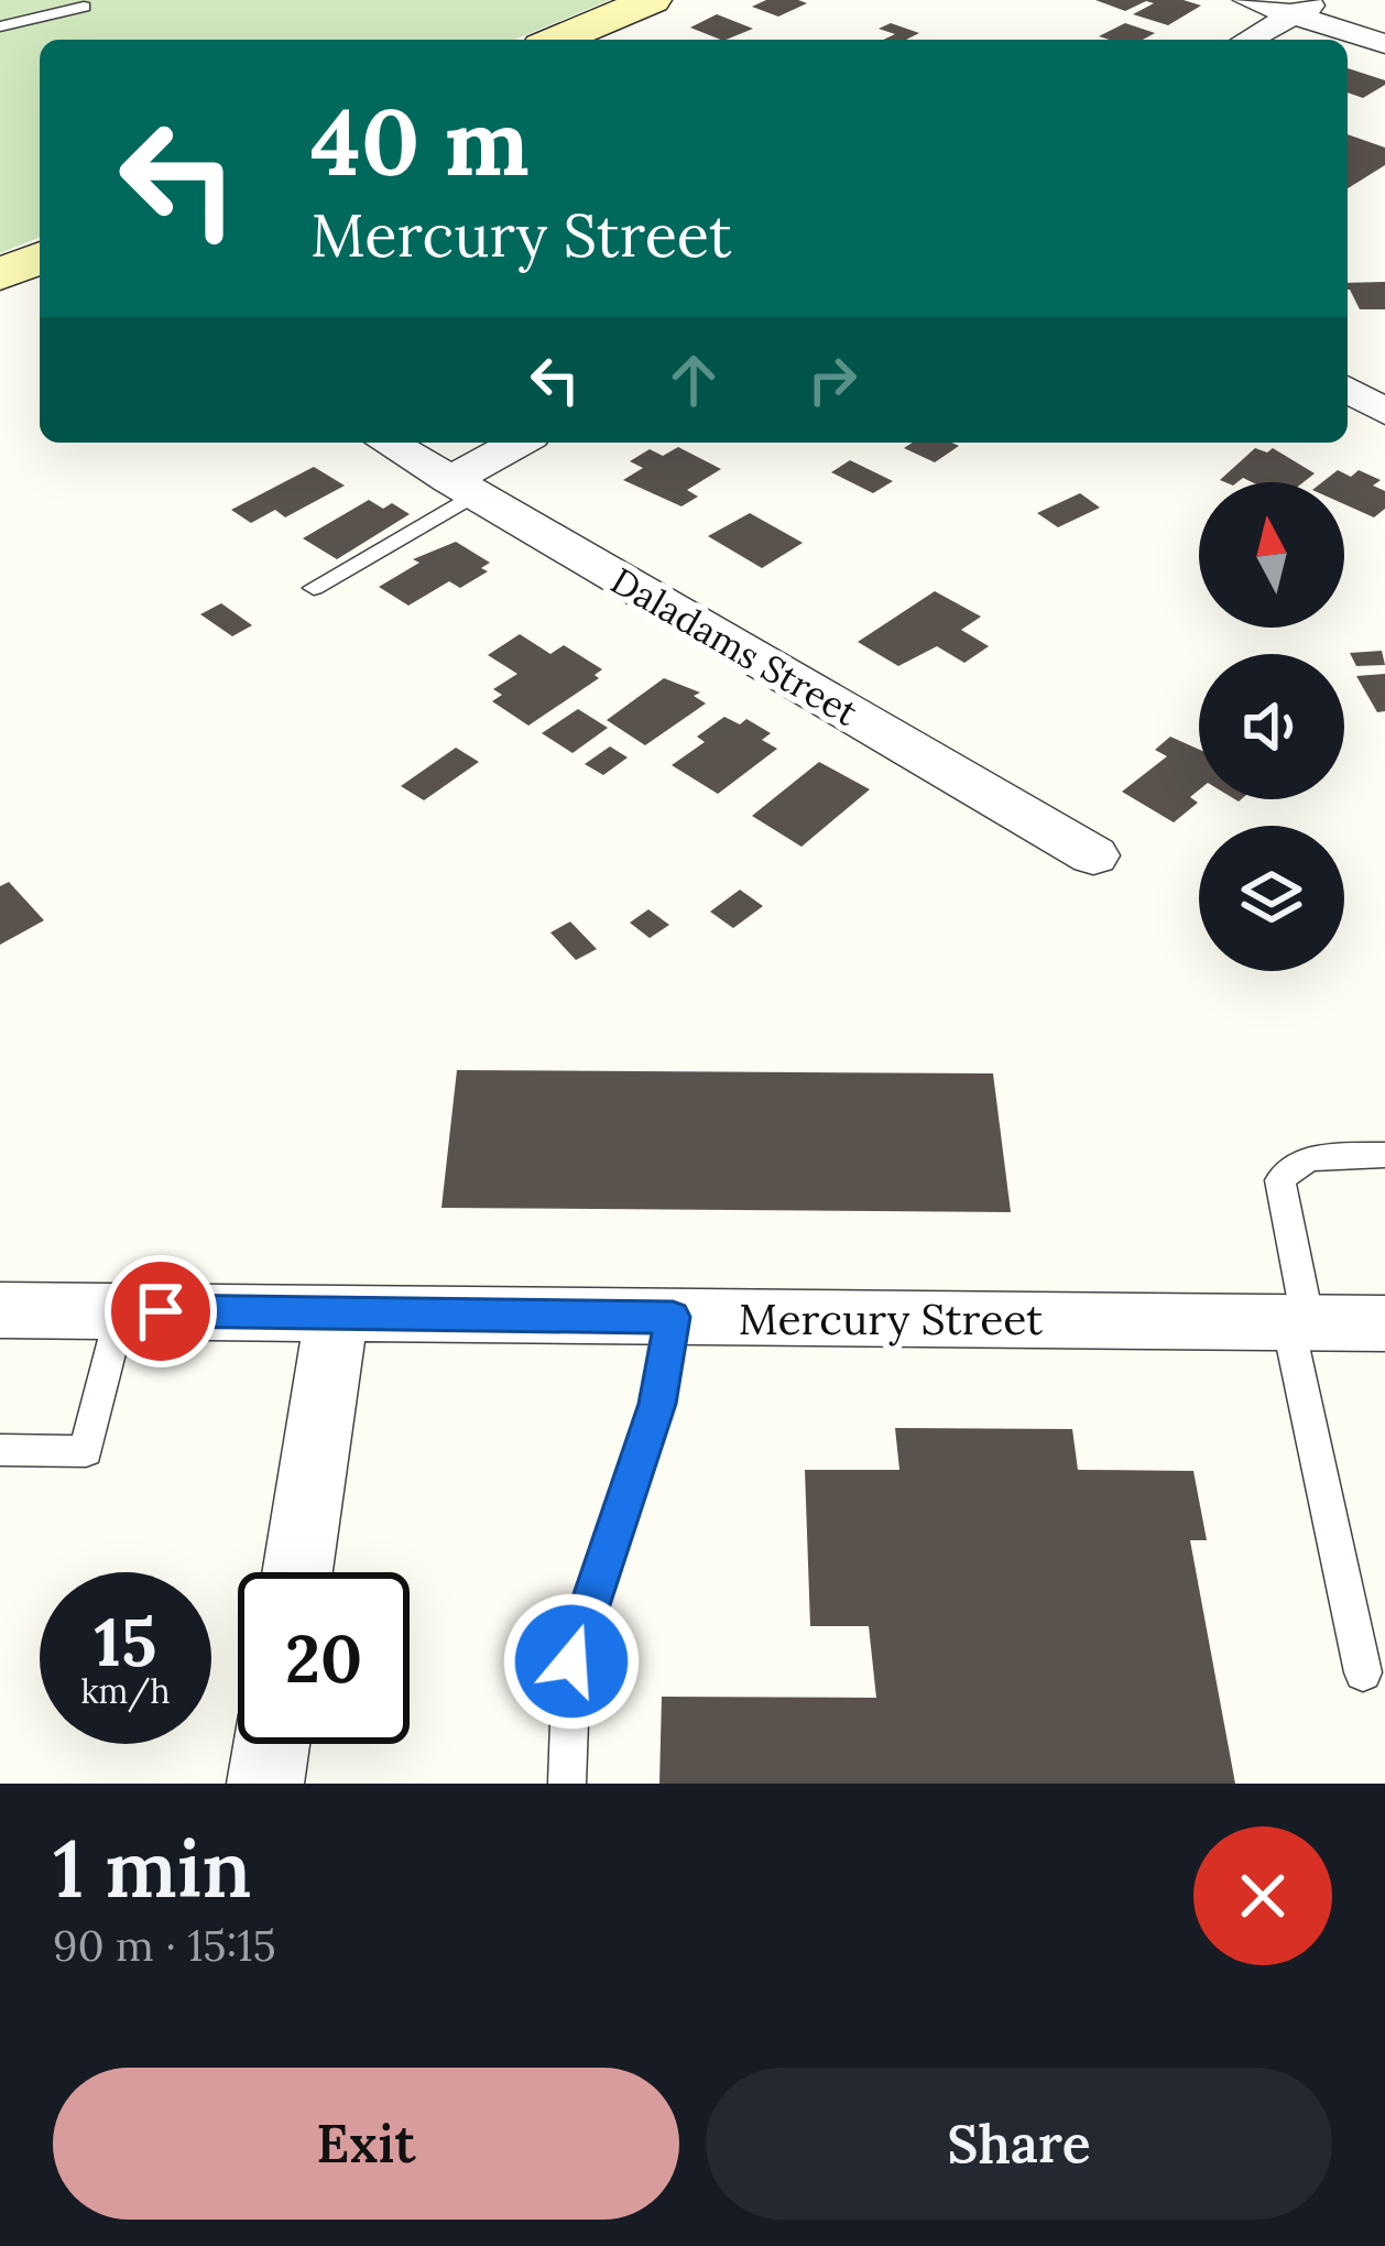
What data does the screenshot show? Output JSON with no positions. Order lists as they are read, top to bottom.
{
  "streets": {
    "street": ["Daladams Street", "Mercury Street"]
  },
  "north": "top",
  "page": {
    "turn": ["40 m", "Mercury Street"],
    "speed": "15 km/h",
    "limit": "20",
    "heading": ["1 min", "90 m · 15:15"],
    "buttons": ["Exit", "Share"]
  }
}
